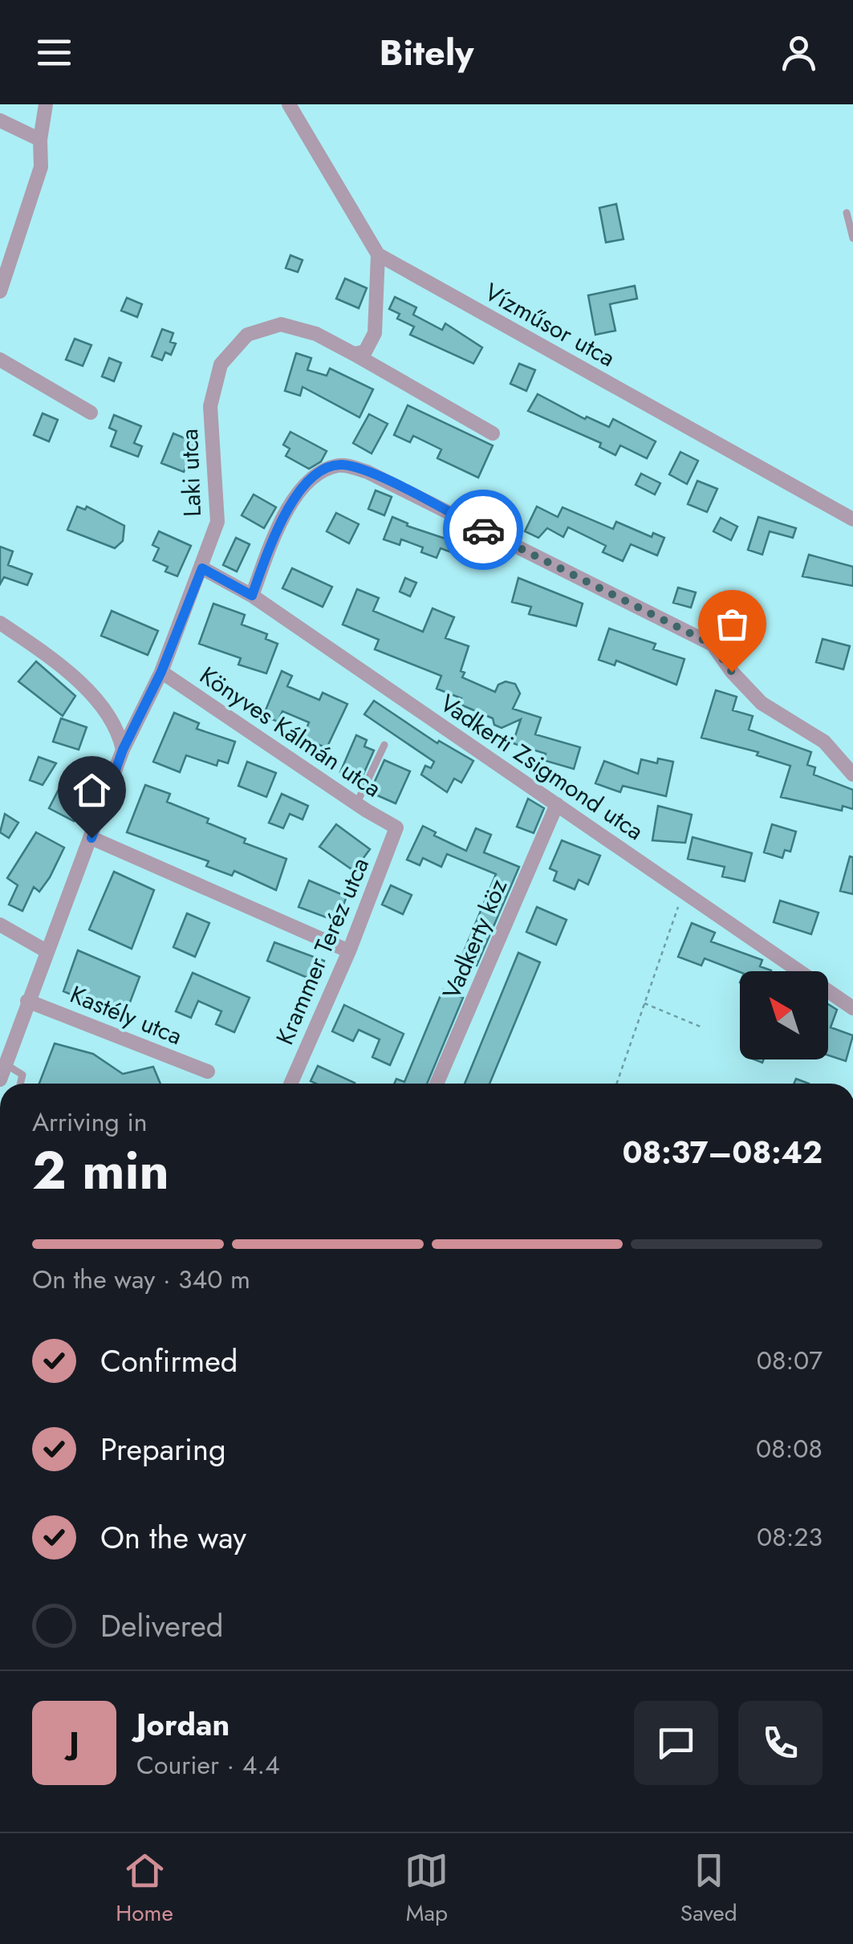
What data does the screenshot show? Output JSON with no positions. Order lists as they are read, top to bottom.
{
  "streets": {
    "street": [
      "Vízműsor utca",
      "Laki utca",
      "Könyves Kálmán utca",
      "Vadkerti Zsigmond utca",
      "Vadkerty köz",
      "Krammer Teréz utca",
      "Kastély utca"
    ]
  },
  "crossings": [
    ["Laki utca", "Könyves Kálmán utca"],
    ["Laki utca", "Vadkerti Zsigmond utca"],
    ["Laki utca", "Kastély utca"],
    ["Könyves Kálmán utca", "Krammer Teréz utca"],
    ["Vadkerti Zsigmond utca", "Vadkerty köz"]
  ],
  "north": "top left",
  "page": {
    "header": "Bitely",
    "heading": ["2 min", "Arriving in", "08:37–08:42"],
    "panel": ["Jordan", "Courier · 4.4"],
    "bar": "On the way · 340 m",
    "list": [
      ["Confirmed", "08:07"],
      ["Preparing", "08:08"],
      ["On the way", "08:23"],
      "Delivered"
    ],
    "round": "J",
    "tabs": ["Home", "Map", "Saved"]
  }
}
